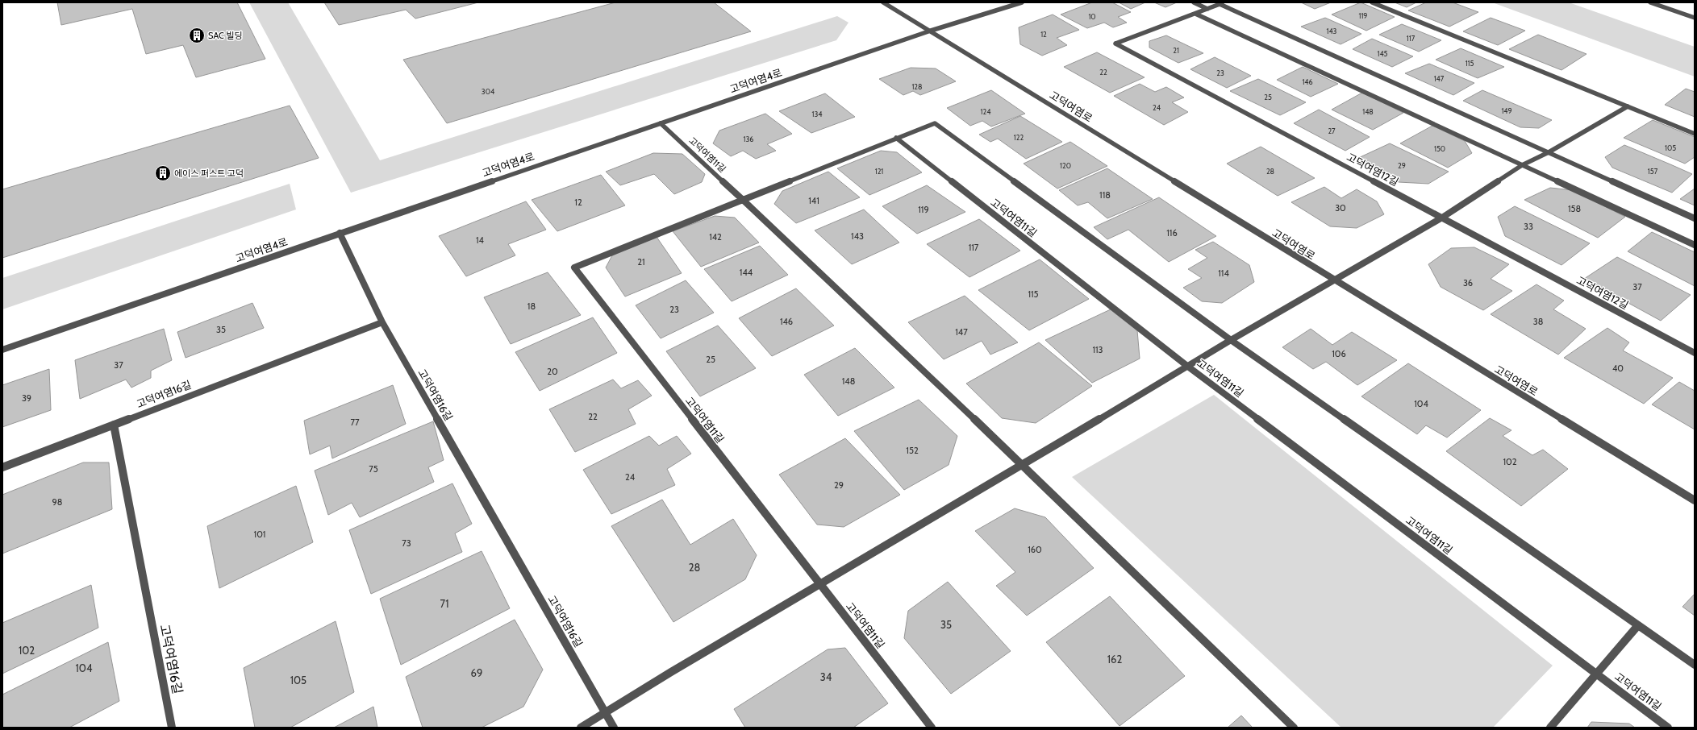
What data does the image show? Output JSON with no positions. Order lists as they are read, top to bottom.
{
  "streets": {
    "street": [
      "고덕여염4로",
      "고덕여염로",
      "고덕여염11길",
      "고덕여염12길",
      "고덕여염16길"
    ]
  },
  "crossings": [
    ["고덕여염4로", "고덕여염로"],
    ["고덕여염4로", "고덕여염11길"]
  ],
  "places": {
    "building": ["SAC 빌딩", "에이스 퍼스트 고덕"]
  },
  "house_numbers": [
    "119",
    "10",
    "143",
    "12",
    "117",
    "21",
    "145",
    "115",
    "22",
    "23",
    "147",
    "146",
    "128",
    "304",
    "25",
    "24",
    "149",
    "124",
    "148",
    "134",
    "27",
    "122",
    "136",
    "105",
    "150",
    "120",
    "29",
    "121",
    "28",
    "157",
    "118",
    "141",
    "12",
    "30",
    "158",
    "119",
    "33",
    "116",
    "143",
    "142",
    "14",
    "117",
    "21",
    "144",
    "114",
    "36",
    "37",
    "115",
    "18",
    "23",
    "146",
    "38",
    "35",
    "147",
    "113",
    "106",
    "25",
    "37",
    "40",
    "20",
    "148",
    "39",
    "104",
    "22",
    "77",
    "152",
    "102",
    "75",
    "24",
    "29",
    "98",
    "101",
    "73",
    "160",
    "28",
    "71",
    "35",
    "102",
    "162",
    "104",
    "69",
    "34",
    "105"
  ]
}
